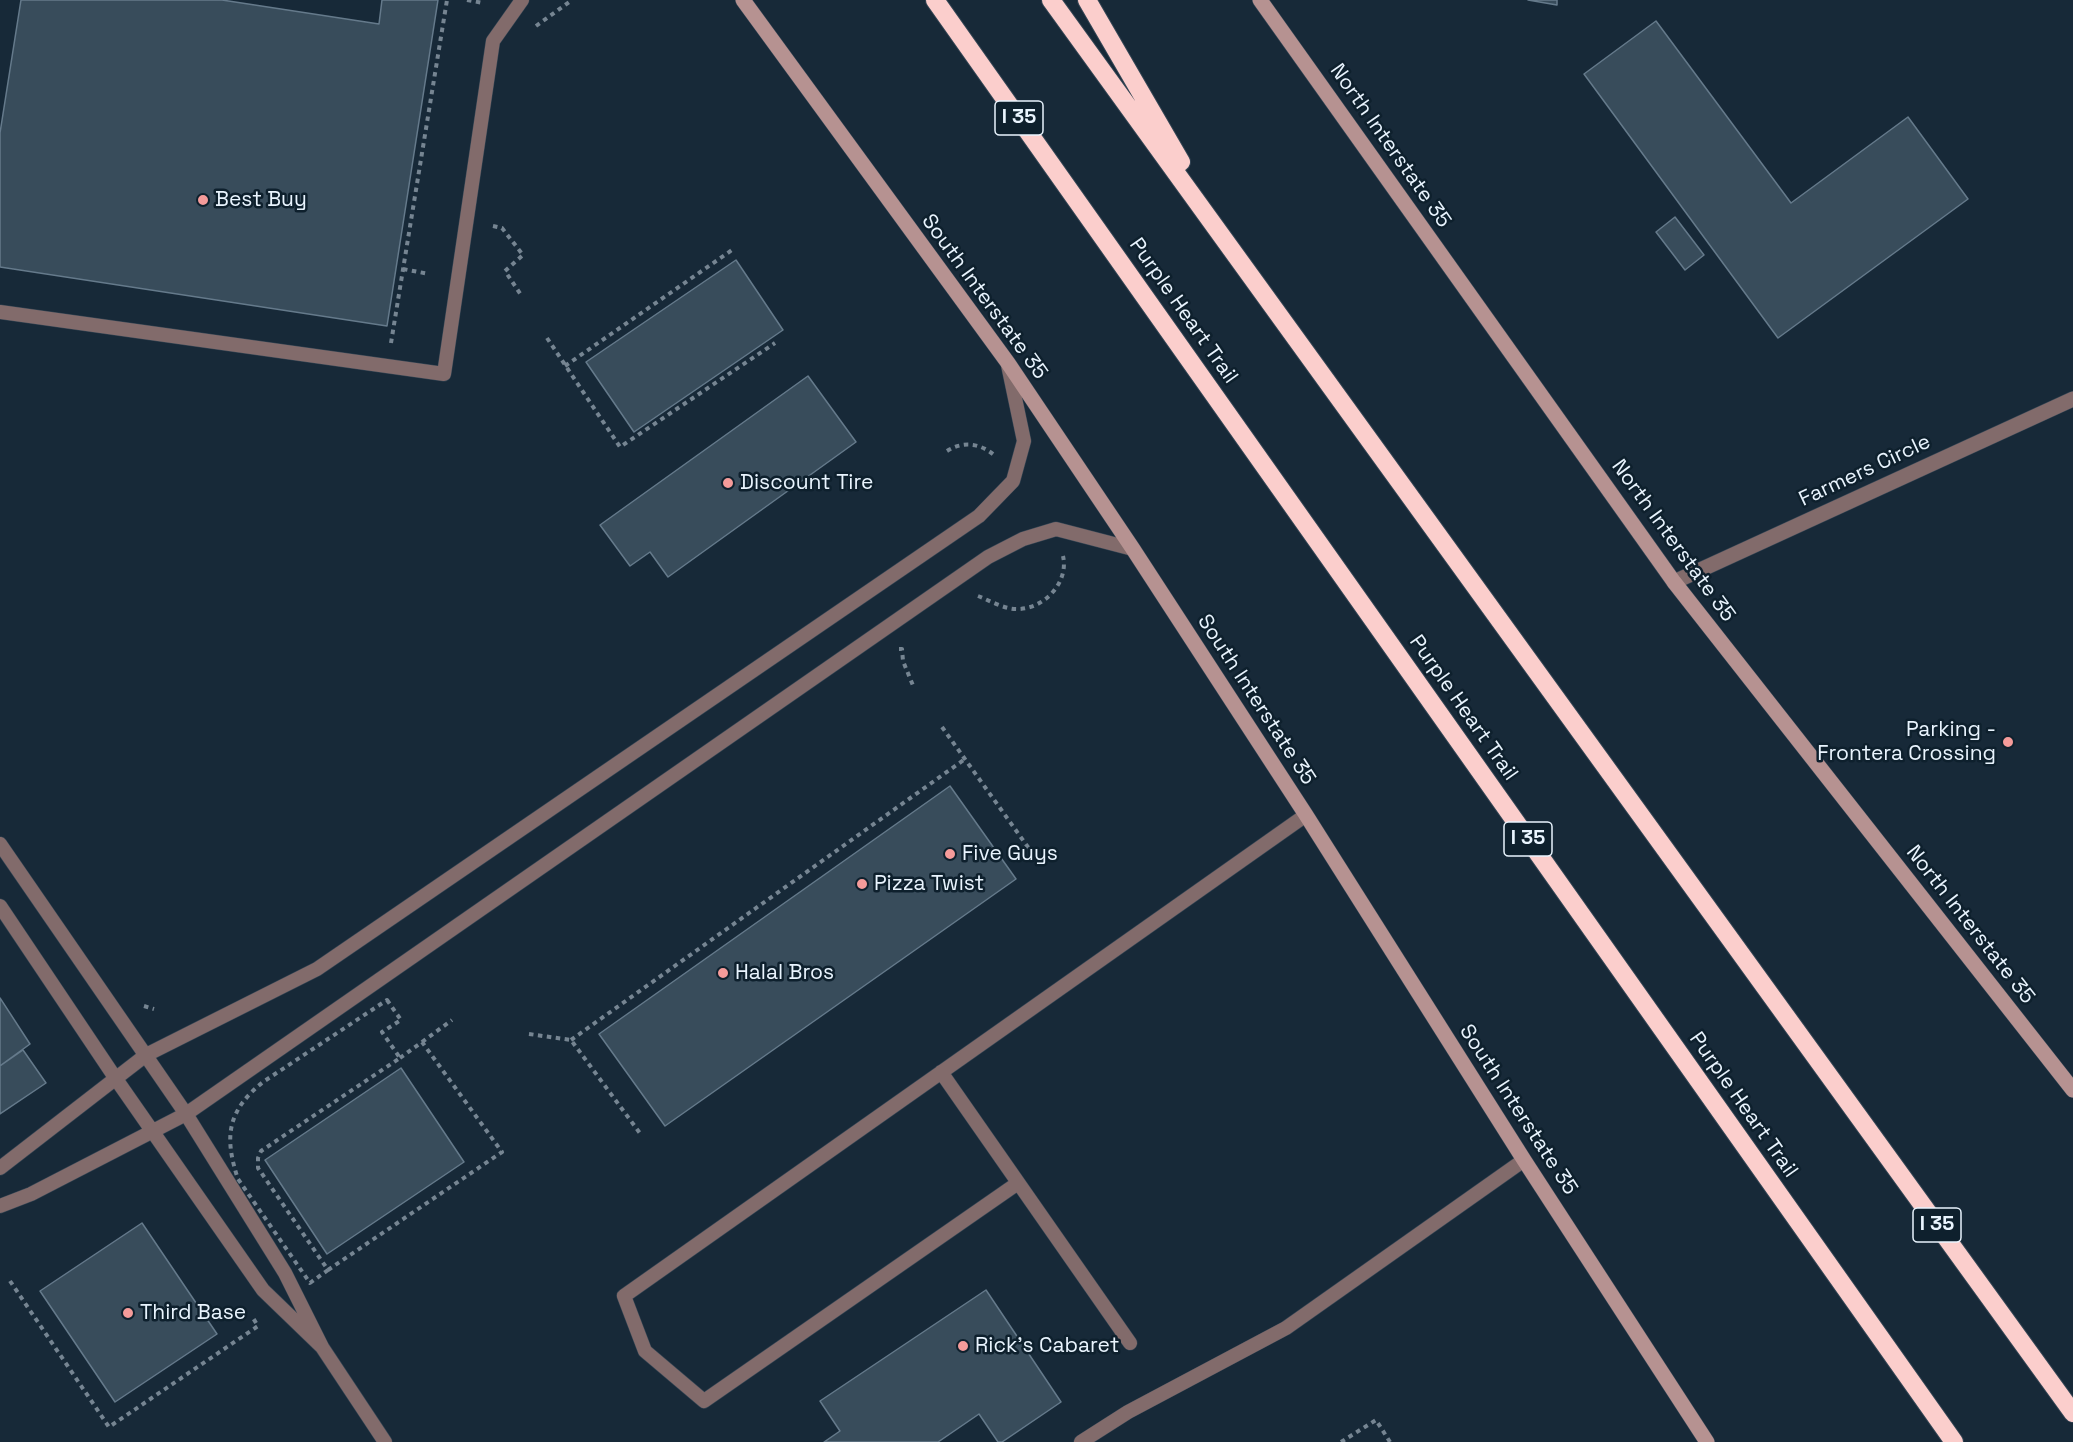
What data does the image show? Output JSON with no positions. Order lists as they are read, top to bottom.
{
  "streets": {
    "highway": ["I 35", "Purple Heart Trail"],
    "main road": ["North Interstate 35", "South Interstate 35"],
    "street": ["Farmers Circle"]
  },
  "crossings": [
    ["North Interstate 35", "Farmers Circle"]
  ],
  "places": [
    "Best Buy",
    "Discount Tire",
    "Parking - Frontera Crossing",
    "Five Guys",
    "Pizza Twist",
    "Halal Bros",
    "Third Base",
    "Rick's Cabaret"
  ]
}
